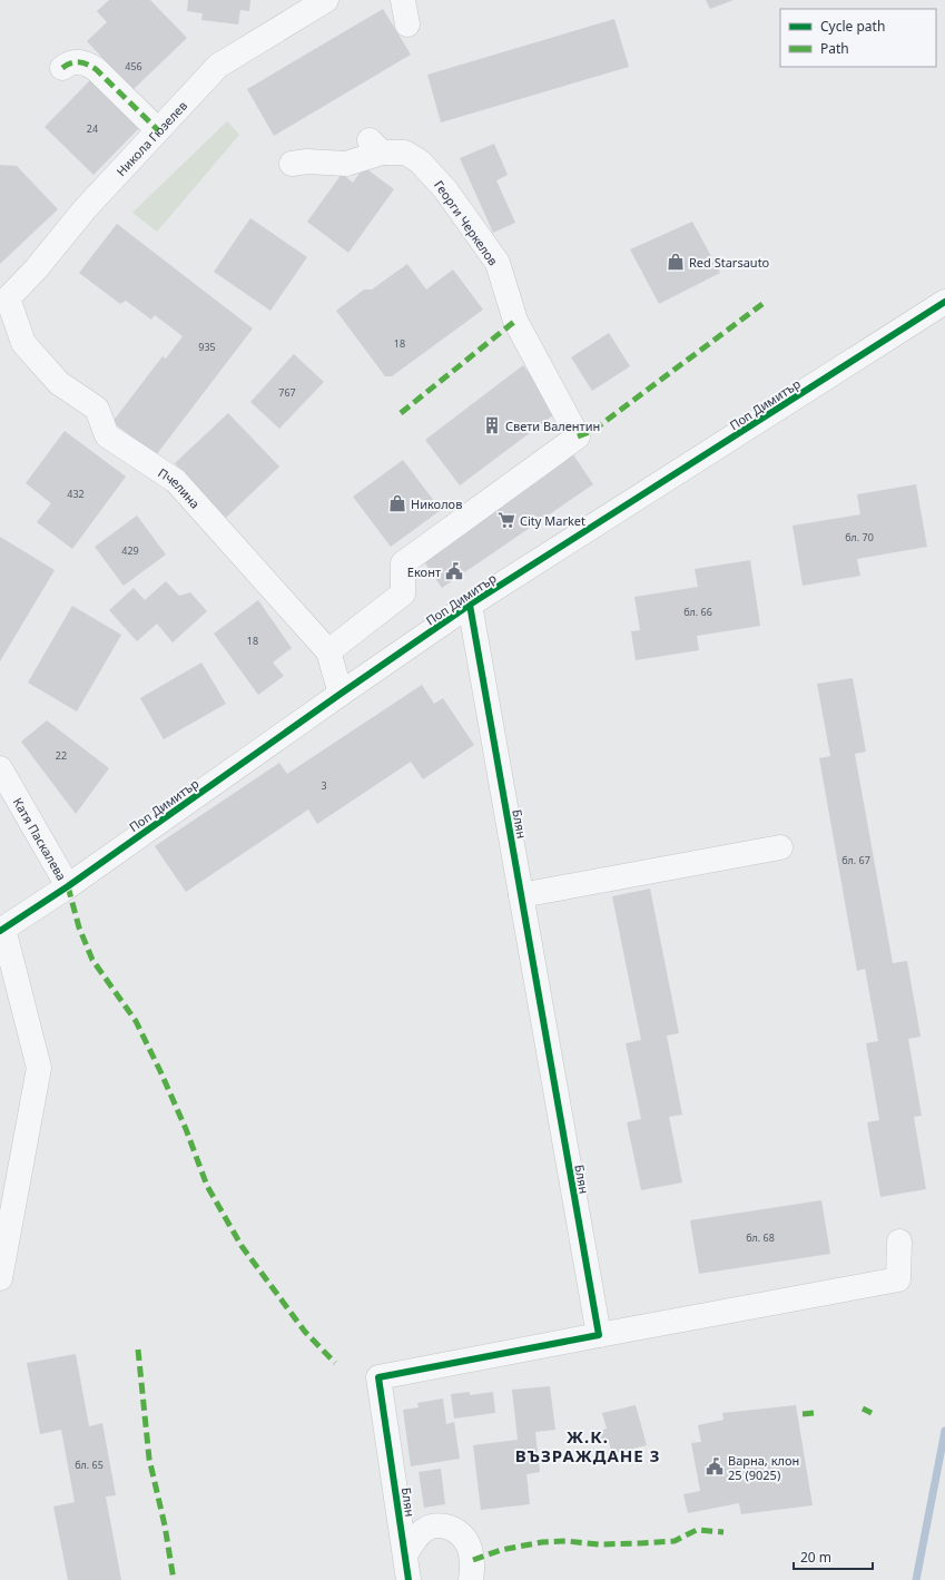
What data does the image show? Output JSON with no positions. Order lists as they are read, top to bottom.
{
  "streets": {
    "street": [
      "Никола Гюзелев",
      "Георги Черкелов",
      "Поп Димитър",
      "Пчелина",
      "Блян",
      "Катя Паскалева"
    ]
  },
  "crossings": [
    ["Никола Гюзелев", "Пчелина"],
    ["Георги Черкелов", "Пчелина"],
    ["Поп Димитър", "Пчелина"],
    ["Поп Димитър", "Блян"],
    ["Поп Димитър", "Катя Паскалева"]
  ],
  "districts": ["Ж.К. ВЪЗРАЖДАНЕ 3"],
  "places": {
    "shop": ["Red Starsauto", "Николов"],
    "building": ["Свети Валентин"],
    "supermarket": ["City Market"],
    "public building": ["Еконт", "Варна, клон 25 (9025)"]
  },
  "house_numbers": [
    "456",
    "24",
    "18",
    "935",
    "767",
    "432",
    "бл. 70",
    "429",
    "бл. 66",
    "18",
    "22",
    "3",
    "бл. 67",
    "бл. 68",
    "бл. 65"
  ],
  "legend": ["Cycle path", "Path"],
  "scale_bar": "20 m"
}
